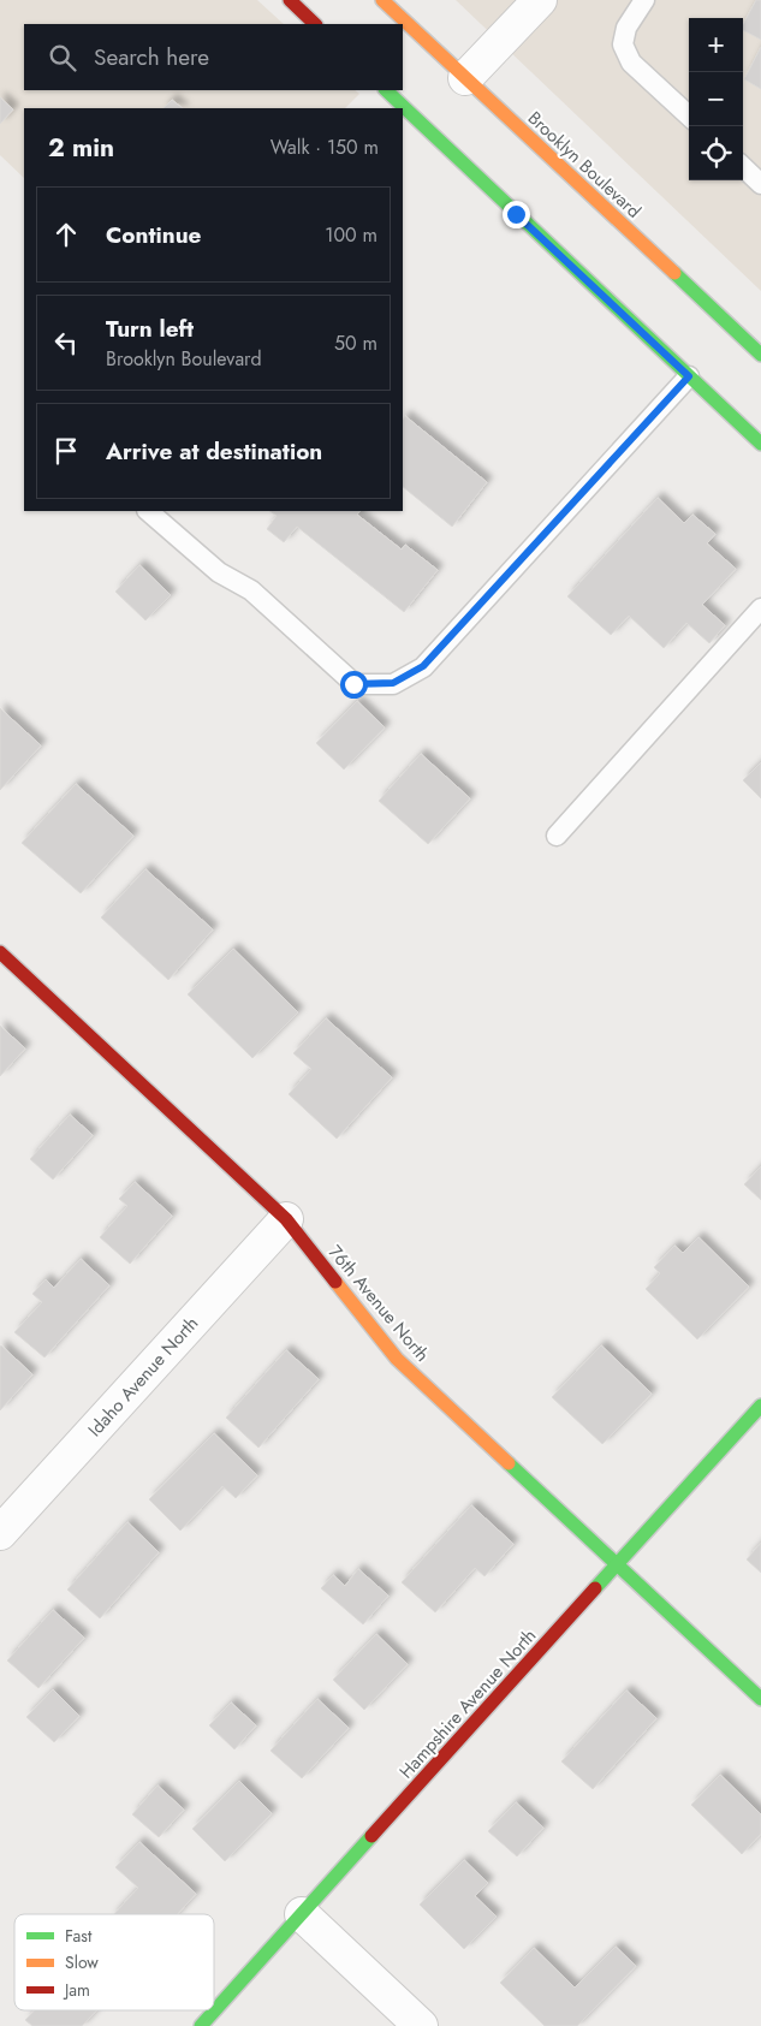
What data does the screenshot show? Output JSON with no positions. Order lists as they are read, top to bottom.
{
  "streets": {
    "street": [
      "Brooklyn Boulevard",
      "76th Avenue North",
      "Idaho Avenue North",
      "Hampshire Avenue North"
    ]
  },
  "crossings": [
    ["76th Avenue North", "Idaho Avenue North"],
    ["76th Avenue North", "Hampshire Avenue North"]
  ],
  "legend": ["Fast", "Slow", "Jam"],
  "page": {
    "map_buttons": ["+", "−"],
    "search": "Search here",
    "heading": ["2 min", "Walk · 150 m"],
    "list": [
      ["Continue", "100 m"],
      ["Turn left", "Brooklyn Boulevard", "50 m"],
      "Arrive at destination"
    ]
  }
}
